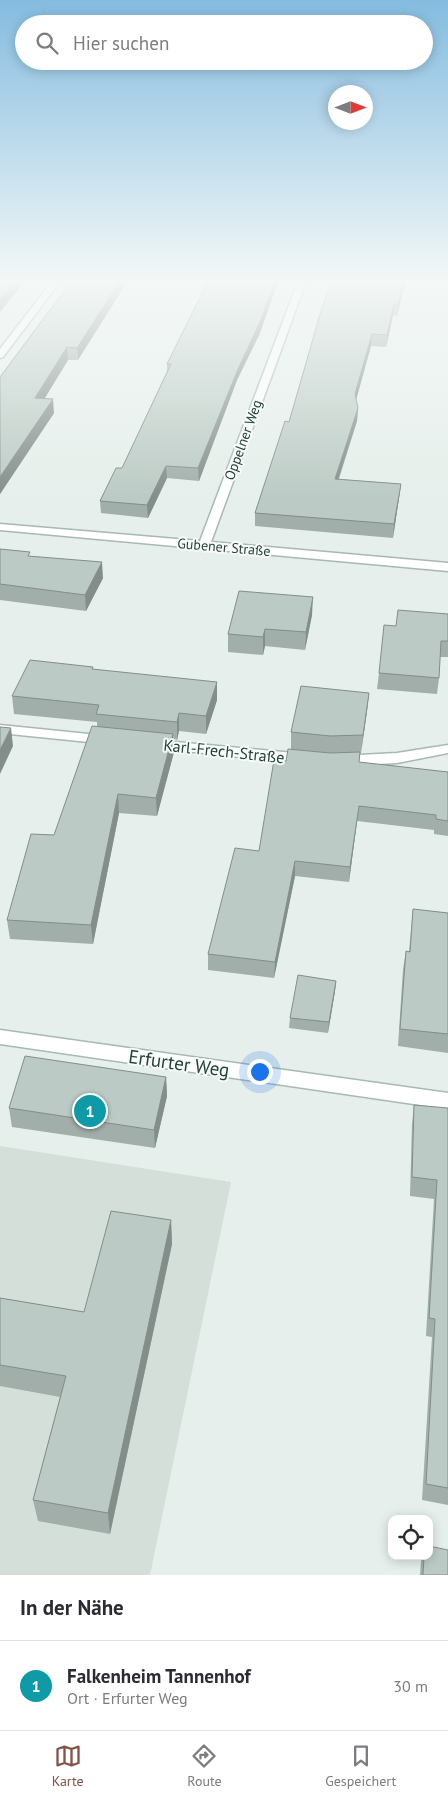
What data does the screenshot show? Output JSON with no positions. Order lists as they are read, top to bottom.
{
  "streets": {
    "street": [
      "Oppelner Weg",
      "Gubener Straße",
      "Karl-Frech-Straße",
      "Erfurter Weg"
    ]
  },
  "crossings": [
    ["Oppelner Weg", "Gubener Straße"]
  ],
  "north": "right",
  "page": {
    "search": "Hier suchen",
    "pins": "1",
    "heading": "In der Nähe",
    "list": [
      {
        "mark": "1",
        "name": "Falkenheim Tannenhof",
        "note": "Ort · Erfurter Weg",
        "value": "30 m"
      }
    ],
    "nav": ["Karte", "Route", "Gespeichert"]
  }
}
